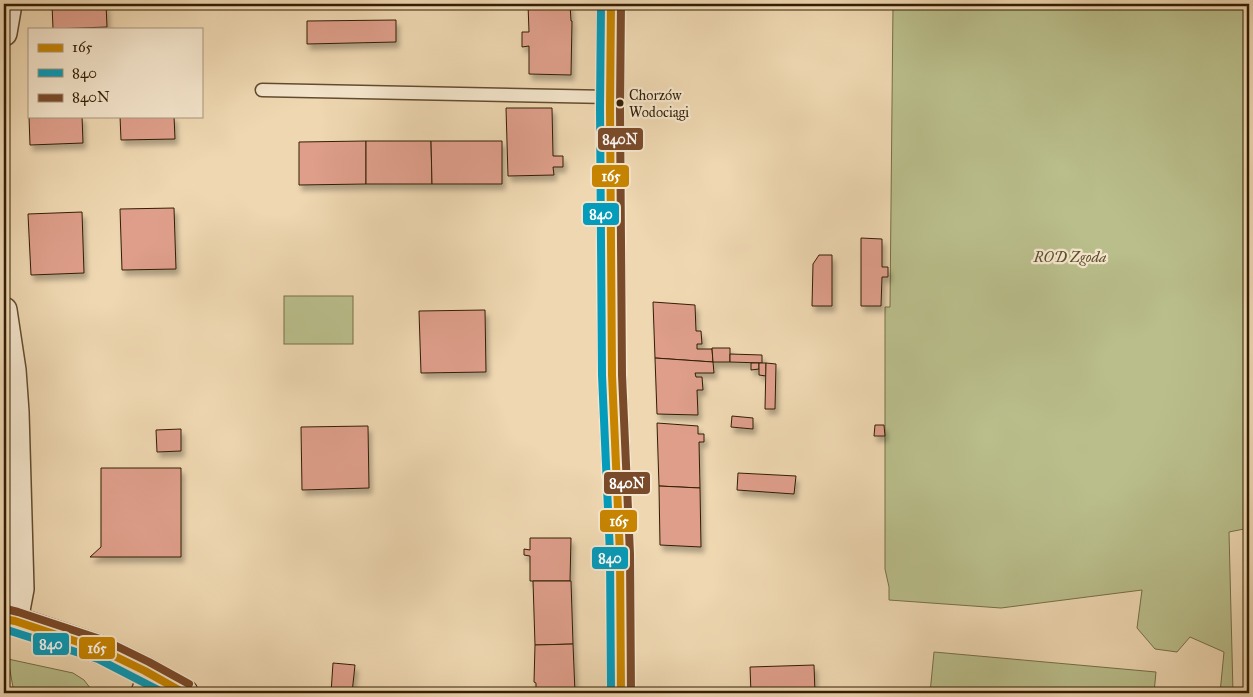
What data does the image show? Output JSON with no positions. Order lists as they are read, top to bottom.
{
  "parks": ["ROD Zgoda"],
  "places": ["Chorzów Wodociągi"],
  "lines": ["transit line 165", "transit line 840", "transit line 840N"],
  "legend": ["165", "840", "840N"]
}
